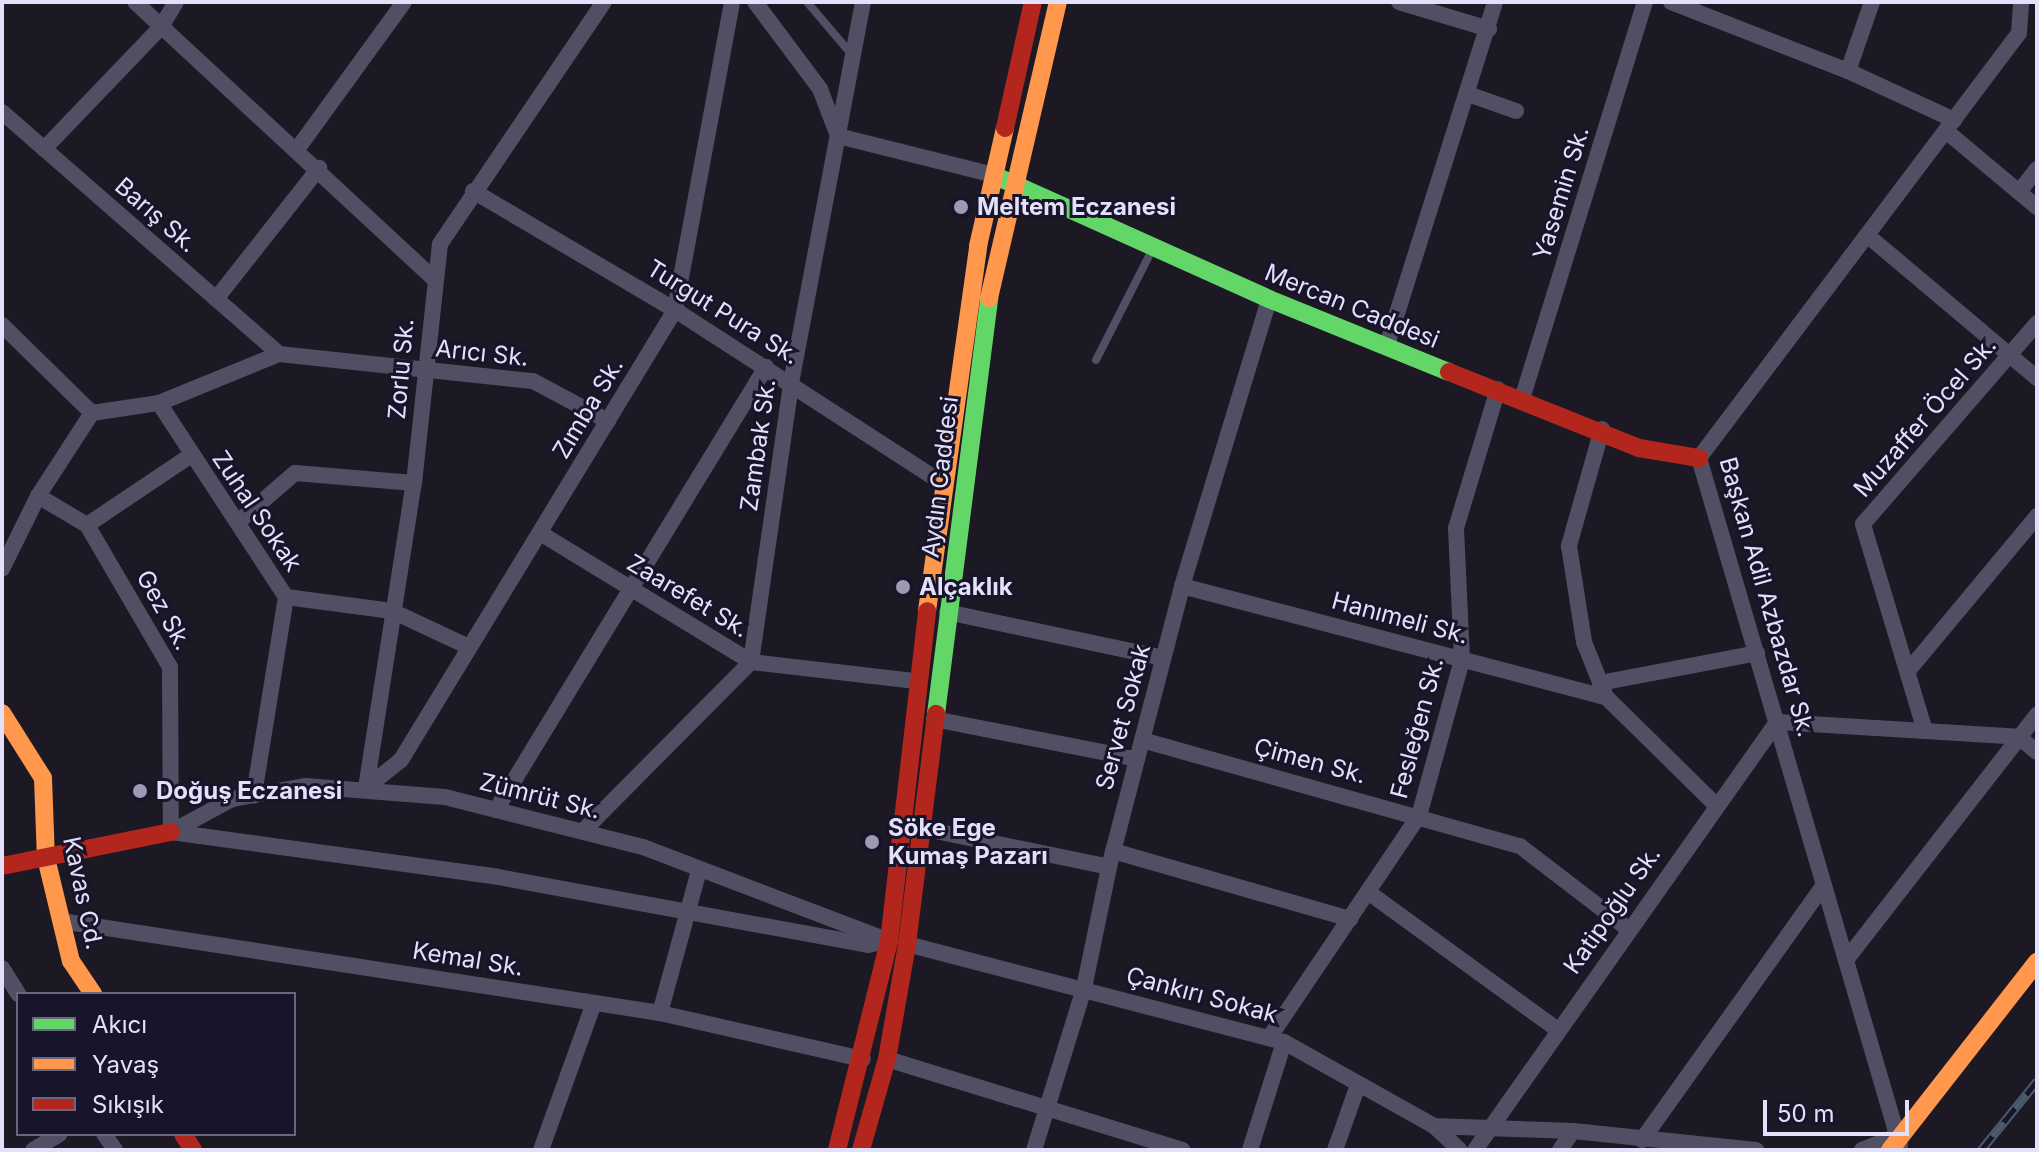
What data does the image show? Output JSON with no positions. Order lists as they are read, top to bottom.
{
  "streets": {
    "main road": ["Mercan Caddesi", "Aydın Caddesi", "Kavas Cd."],
    "street": [
      "Yasemin Sk.",
      "Barış Sk.",
      "Turgut Pura Sk.",
      "Arıcı Sk.",
      "Zorlu Sk.",
      "Zımba Sk.",
      "Muzaffer Öcel Sk.",
      "Zambak Sk.",
      "Zuhal Sokak",
      "Zaarefet Sk.",
      "Başkan Adil Azbazdar Sk.",
      "Gez Sk.",
      "Hanımeli Sk.",
      "Servet Sokak",
      "Fesleğen Sk.",
      "Çimen Sk.",
      "Zümrüt Sk.",
      "Katipoğlu Sk.",
      "Kemal Sk.",
      "Çankırı Sokak"
    ]
  },
  "crossings": [
    ["Yasemin Sk.", "Mercan Caddesi"],
    ["Barış Sk.", "Arıcı Sk."],
    ["Mercan Caddesi", "Aydın Caddesi"],
    ["Mercan Caddesi", "Başkan Adil Azbazdar Sk."],
    ["Mercan Caddesi", "Servet Sokak"],
    ["Mercan Caddesi", "Fesleğen Sk."],
    ["Turgut Pura Sk.", "Zorlu Sk."],
    ["Turgut Pura Sk.", "Zımba Sk."],
    ["Turgut Pura Sk.", "Zambak Sk."],
    ["Turgut Pura Sk.", "Aydın Caddesi"],
    ["Arıcı Sk.", "Zorlu Sk."],
    ["Arıcı Sk.", "Zımba Sk."],
    ["Arıcı Sk.", "Zuhal Sokak"],
    ["Zorlu Sk.", "Zımba Sk."],
    ["Zorlu Sk.", "Zümrüt Sk."],
    ["Zımba Sk.", "Zaarefet Sk."],
    ["Zımba Sk.", "Zümrüt Sk."],
    ["Zambak Sk.", "Zaarefet Sk."],
    ["Aydın Caddesi", "Zaarefet Sk."],
    ["Aydın Caddesi", "Zümrüt Sk."],
    ["Aydın Caddesi", "Kemal Sk."],
    ["Aydın Caddesi", "Çankırı Sokak"],
    ["Zuhal Sokak", "Zümrüt Sk."],
    ["Başkan Adil Azbazdar Sk.", "Katipoğlu Sk."],
    ["Gez Sk.", "Zümrüt Sk."],
    ["Hanımeli Sk.", "Servet Sokak"],
    ["Hanımeli Sk.", "Fesleğen Sk."],
    ["Servet Sokak", "Çimen Sk."],
    ["Servet Sokak", "Çankırı Sokak"],
    ["Fesleğen Sk.", "Çimen Sk."],
    ["Fesleğen Sk.", "Çankırı Sokak"],
    ["Çimen Sk.", "Katipoğlu Sk."],
    ["Zümrüt Sk.", "Çankırı Sokak"],
    ["Kavas Cd.", "Kemal Sk."]
  ],
  "places": [
    "Meltem Eczanesi",
    "Alçaklık",
    "Doğuş Eczanesi",
    "Söke Ege Kumaş Pazarı"
  ],
  "legend": ["Akıcı", "Yavaş", "Sıkışık"],
  "scale_bar": "50 m"
}
